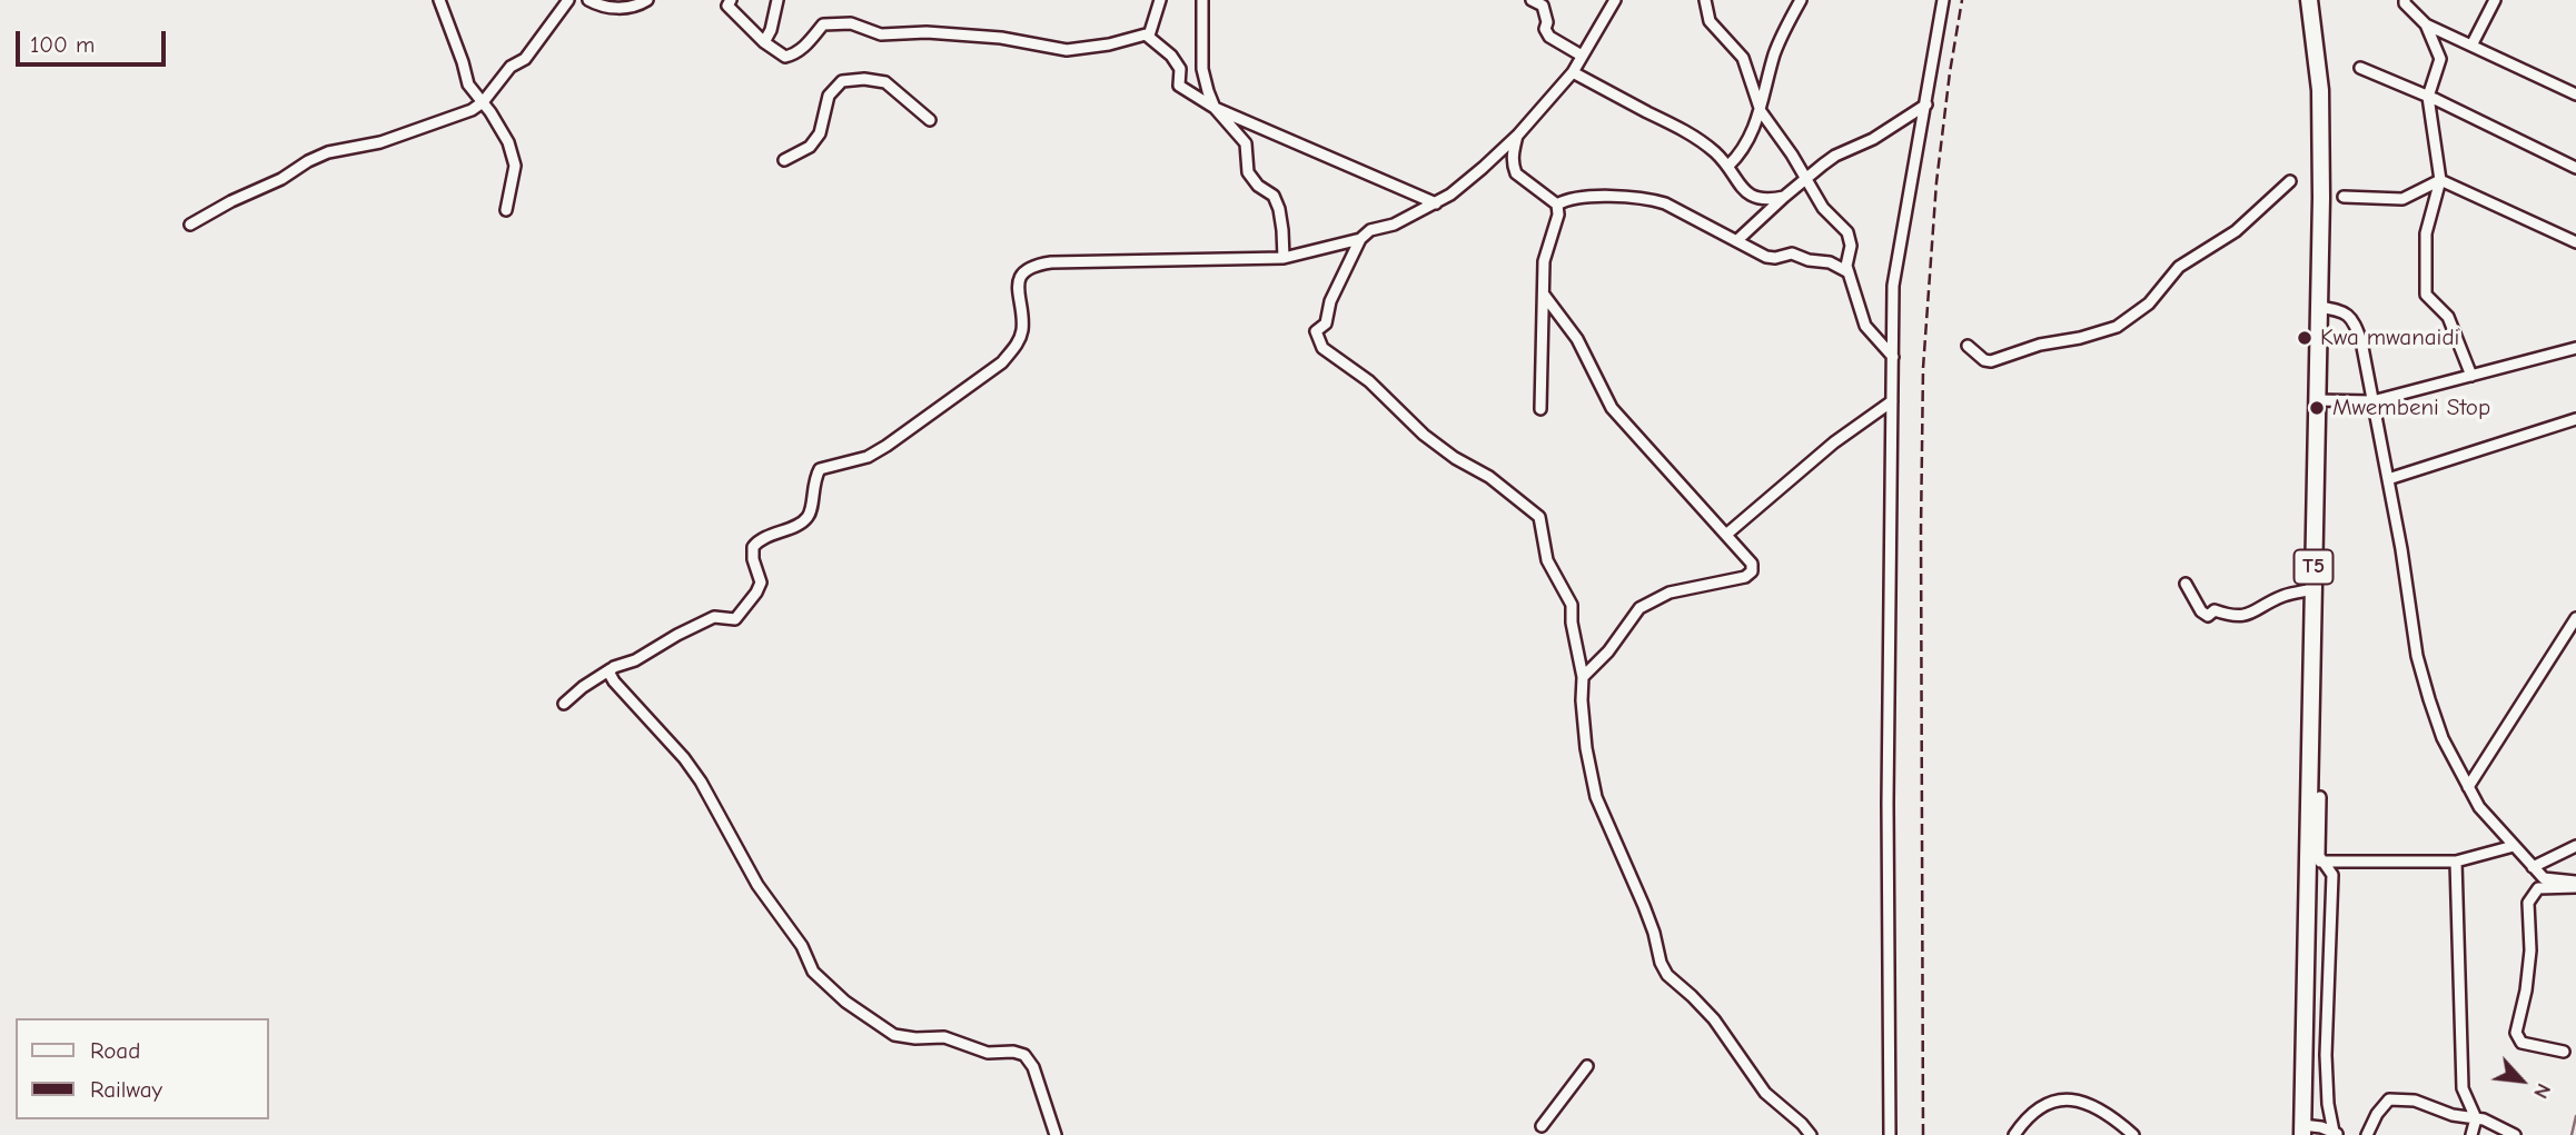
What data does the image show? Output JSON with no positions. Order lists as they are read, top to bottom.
{
  "streets": {
    "highway": ["T5"]
  },
  "places": ["Kwa mwanaidi", "Mwembeni Stop"],
  "legend": ["Road", "Railway"],
  "scale_bar": "100 m",
  "north": "bottom right"
}
